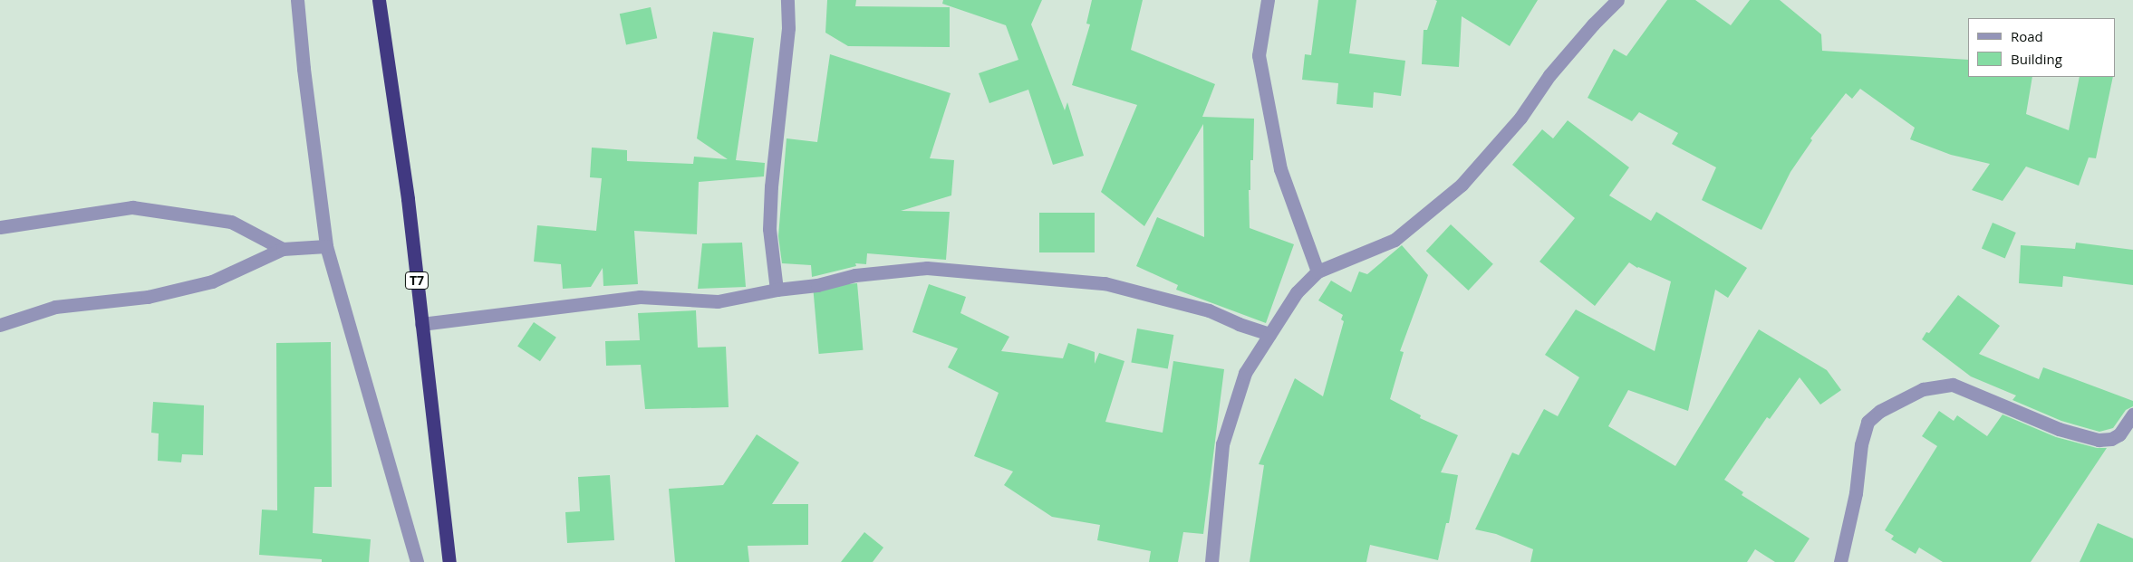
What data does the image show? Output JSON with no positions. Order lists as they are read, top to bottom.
{
  "streets": {
    "highway": ["T7"]
  },
  "legend": ["Road", "Building"]
}
